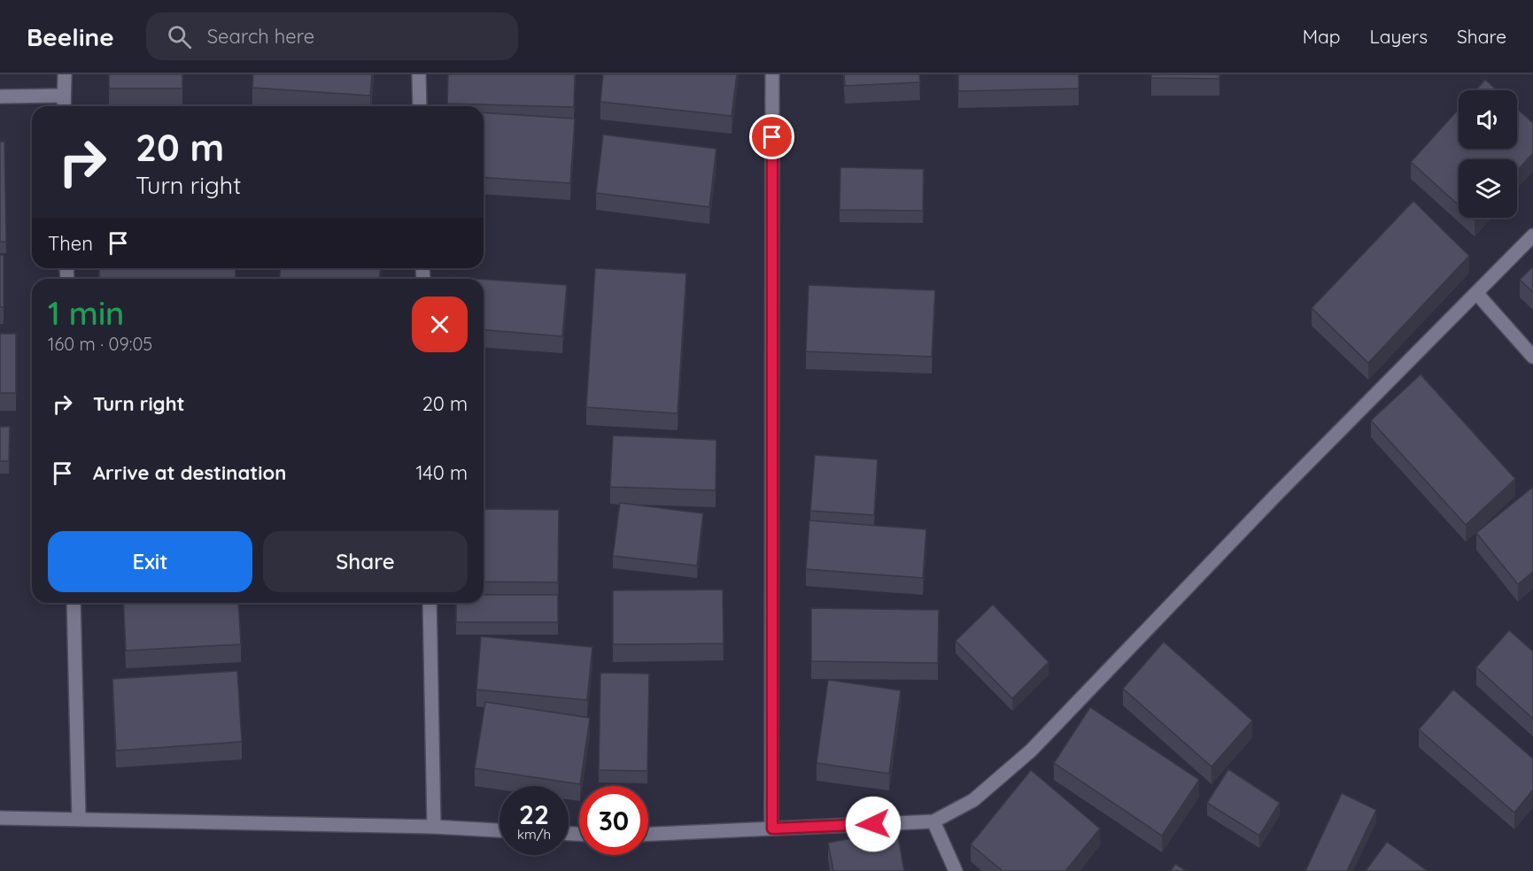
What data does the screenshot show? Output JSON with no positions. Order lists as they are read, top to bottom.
{
  "page": {
    "header": "Beeline",
    "search": "Search here",
    "nav": ["Map", "Layers", "Share"],
    "turn": ["20 m", "Turn right"],
    "then": "Then",
    "heading": ["1 min", "160 m · 09:05"],
    "list": [
      {
        "name": "Turn right",
        "value": "20 m"
      },
      {
        "name": "Arrive at destination",
        "value": "140 m"
      }
    ],
    "buttons": ["Exit", "Share"],
    "speed": "22 km/h",
    "limit": "30"
  }
}
